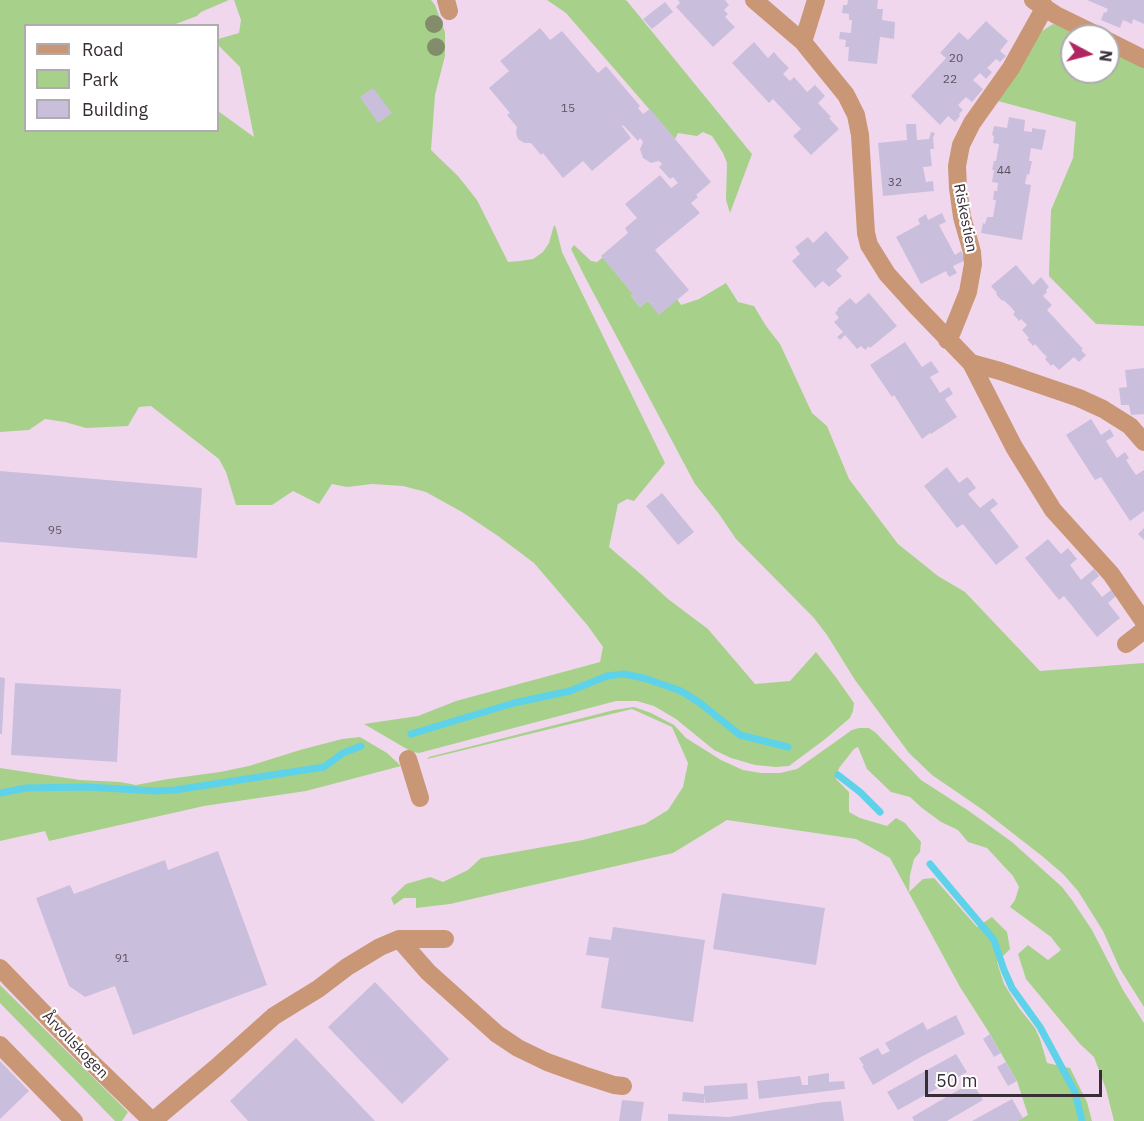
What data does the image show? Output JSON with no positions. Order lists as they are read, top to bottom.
{
  "streets": {
    "street": ["Riskestien", "Årvollskogen"]
  },
  "house_numbers": [
    "20",
    "22",
    "15",
    "44",
    "32",
    "95",
    "91"
  ],
  "legend": ["Road", "Park", "Building"],
  "scale_bar": "50 m",
  "north": "right"
}
